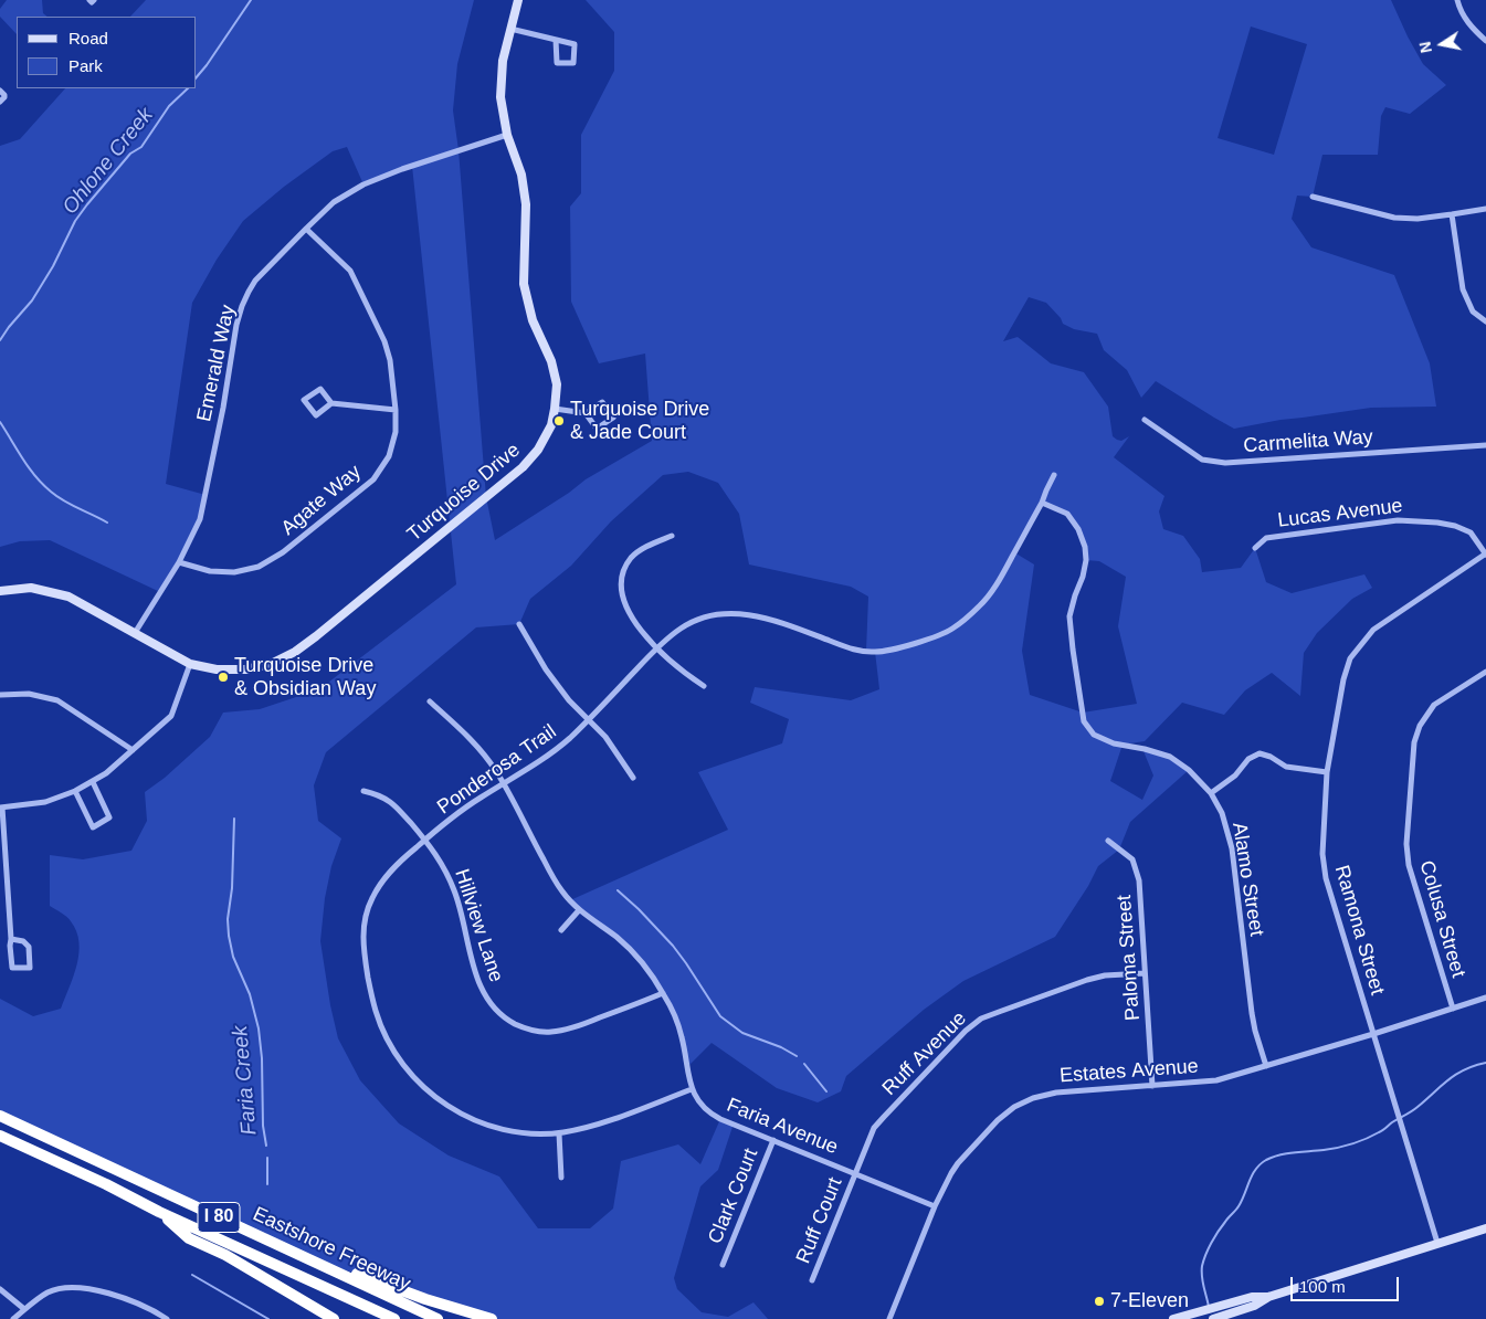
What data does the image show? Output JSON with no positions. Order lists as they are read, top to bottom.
{
  "streets": {
    "highway": ["I 80", "Eastshore Freeway"],
    "street": [
      "Emerald Way",
      "Carmelita Way",
      "Turquoise Drive",
      "Agate Way",
      "Lucas Avenue",
      "Ponderosa Trail",
      "Alamo Street",
      "Colusa Street",
      "Hillview Lane",
      "Ramona Street",
      "Paloma Street",
      "Ruff Avenue",
      "Estates Avenue",
      "Faria Avenue",
      "Clark Court",
      "Ruff Court"
    ]
  },
  "crossings": [
    ["Emerald Way", "Turquoise Drive"],
    ["Emerald Way", "Agate Way"],
    ["Lucas Avenue", "Ramona Street"],
    ["Ponderosa Trail", "Alamo Street"],
    ["Ponderosa Trail", "Hillview Lane"],
    ["Ponderosa Trail", "Faria Avenue"],
    ["Alamo Street", "Estates Avenue"],
    ["Colusa Street", "Estates Avenue"],
    ["Hillview Lane", "Faria Avenue"],
    ["Ramona Street", "Estates Avenue"],
    ["Paloma Street", "Ruff Avenue"],
    ["Paloma Street", "Estates Avenue"],
    ["Ruff Avenue", "Faria Avenue"],
    ["Ruff Avenue", "Ruff Court"],
    ["Estates Avenue", "Faria Avenue"],
    ["Faria Avenue", "Clark Court"],
    ["Faria Avenue", "Ruff Court"]
  ],
  "water": ["Ohlone Creek", "Faria Creek"],
  "places": ["Turquoise Drive & Jade Court", "Turquoise Drive & Obsidian Way", "7-Eleven"],
  "legend": ["Road", "Park"],
  "scale_bar": "100 m",
  "north": "left"
}
